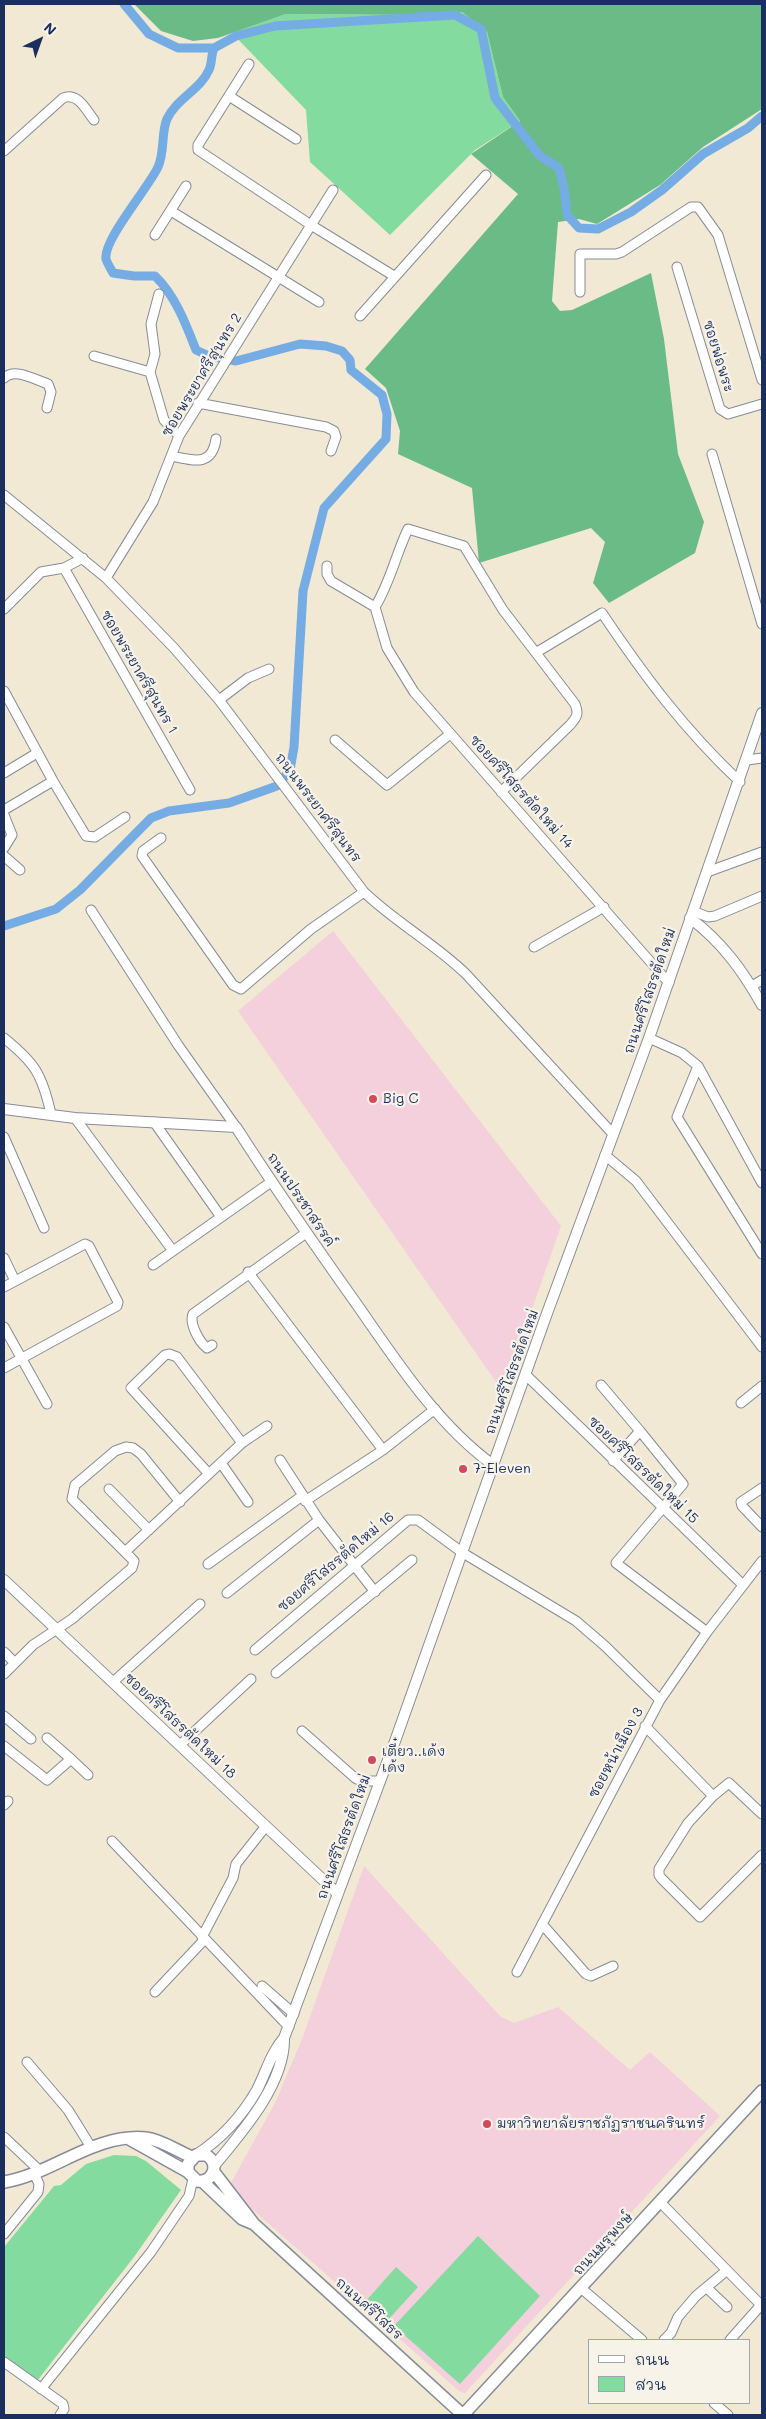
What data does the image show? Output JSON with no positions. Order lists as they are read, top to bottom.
{
  "streets": {
    "main road": ["ถนนมรุพงษ์", "ถนนศรีโสธร"],
    "street": [
      "ซอยพ่อพระ",
      "ซอยพระยาศรีสุนทร 2",
      "ซอยพระยาศรีสุนทร 1",
      "ซอยศรีโสธรตัดใหม่ 14",
      "ถนนพระยาศรีสุนทร",
      "ถนนศรีโสธรตัดใหม่",
      "ถนนประชาสรรค์",
      "ซอยศรีโสธรตัดใหม่ 15",
      "ซอยศรีโสธรตัดใหม่ 16",
      "ซอยศรีโสธรตัดใหม่ 18",
      "ซอยหน้าเมือง 3"
    ]
  },
  "crossings": [
    ["ซอยพระยาศรีสุนทร 2", "ถนนพระยาศรีสุนทร"],
    ["ซอยศรีโสธรตัดใหม่ 14", "ถนนศรีโสธรตัดใหม่"],
    ["ถนนพระยาศรีสุนทร", "ถนนศรีโสธรตัดใหม่"],
    ["ถนนศรีโสธรตัดใหม่", "ถนนประชาสรรค์"],
    ["ถนนศรีโสธรตัดใหม่", "ซอยศรีโสธรตัดใหม่ 15"],
    ["ถนนศรีโสธรตัดใหม่", "ซอยศรีโสธรตัดใหม่ 16"],
    ["ถนนศรีโสธรตัดใหม่", "ซอยศรีโสธรตัดใหม่ 18"],
    ["ถนนศรีโสธรตัดใหม่", "ถนนศรีโสธร"],
    ["ซอยศรีโสธรตัดใหม่ 15", "ซอยหน้าเมือง 3"],
    ["ถนนมรุพงษ์", "ถนนศรีโสธร"]
  ],
  "places": [
    "Big C",
    "7-Eleven",
    "เตี๋ยว..เด้ง เด้ง",
    "มหาวิทยาลัยราชภัฏราชนครินทร์"
  ],
  "legend": ["ถนน", "สวน"],
  "north": "top right"
}
